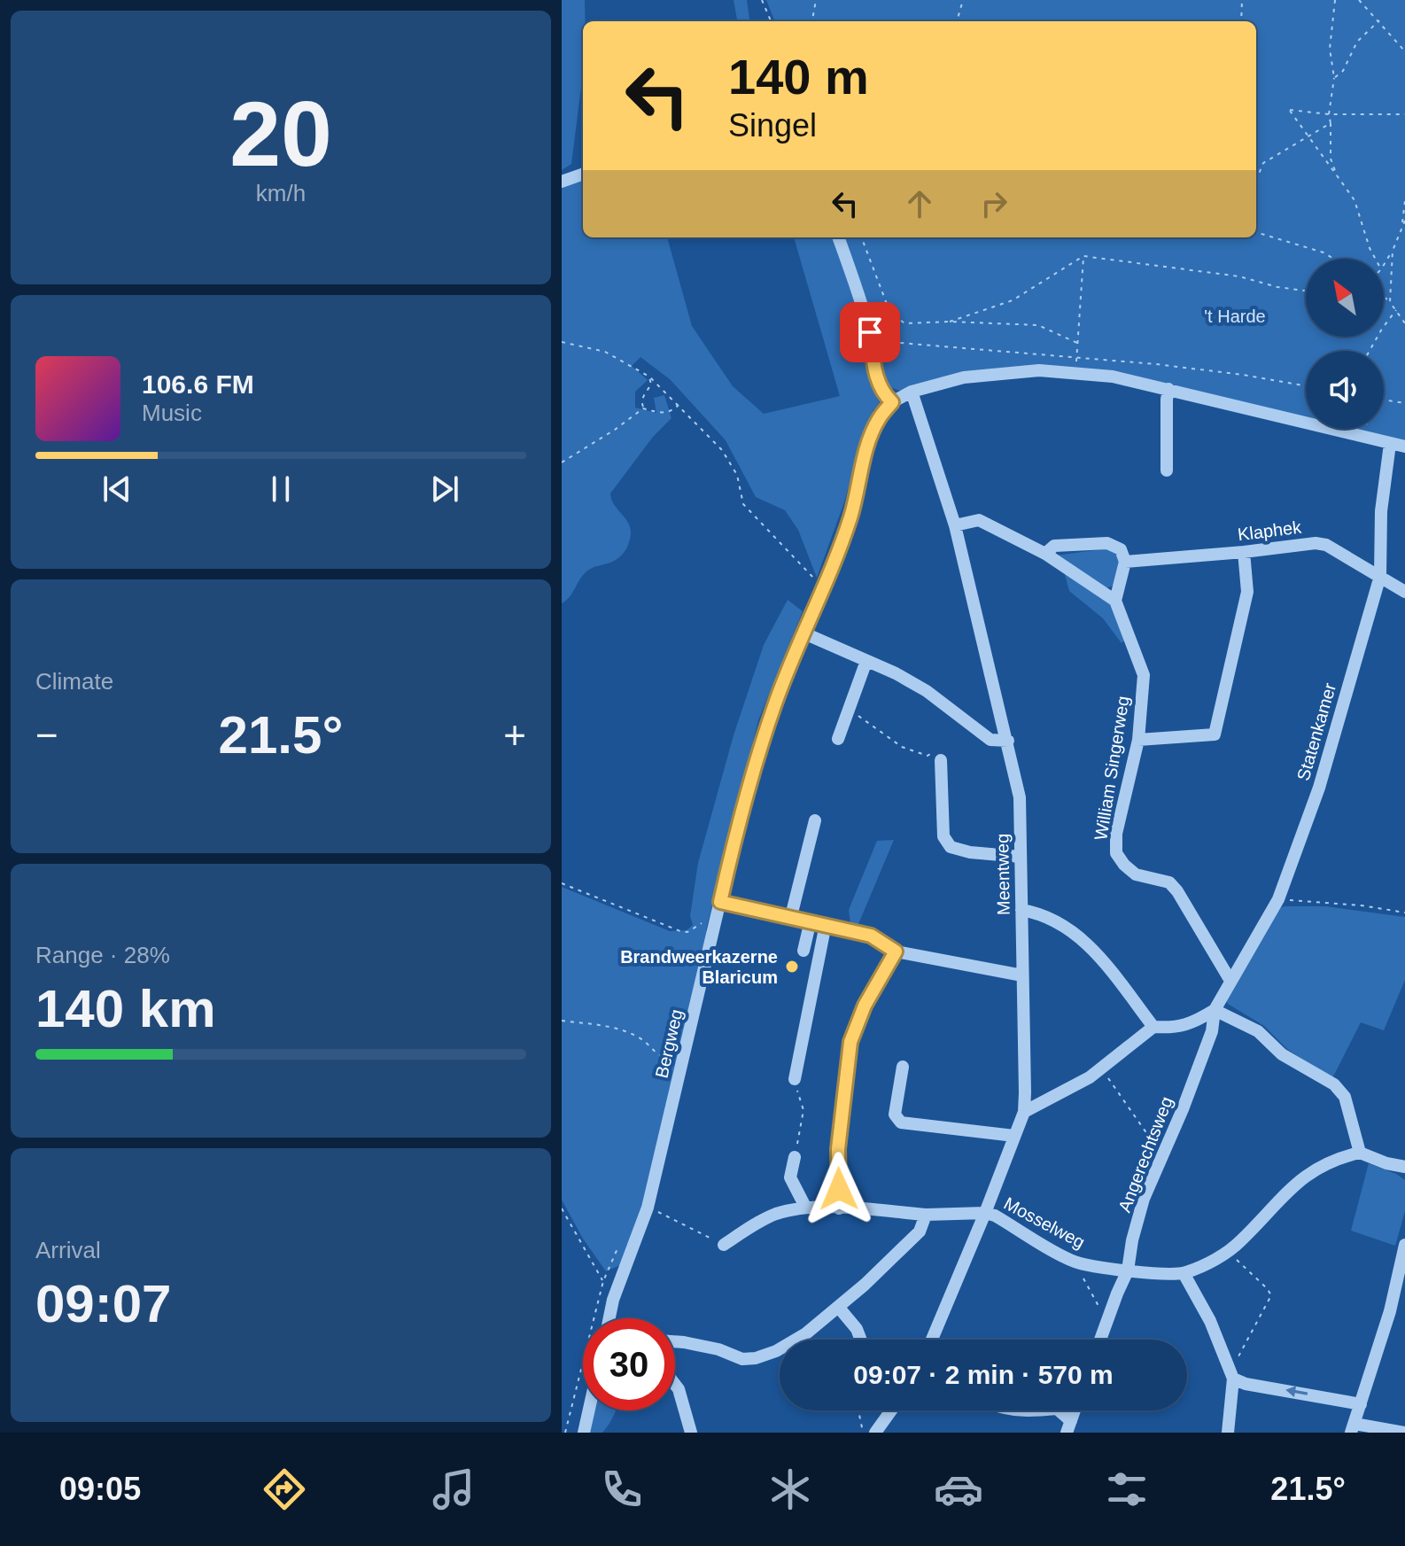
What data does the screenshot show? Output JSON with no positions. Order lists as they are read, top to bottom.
{
  "streets": {
    "street": [
      "Klaphek",
      "Statenkamer",
      "William Singerweg",
      "Meentweg",
      "Bergweg",
      "Angerechtsweg",
      "Mosselweg"
    ]
  },
  "crossings": [
    ["Klaphek", "Statenkamer"],
    ["Statenkamer", "William Singerweg"],
    ["Statenkamer", "Angerechtsweg"],
    ["Meentweg", "Mosselweg"],
    ["Angerechtsweg", "Mosselweg"]
  ],
  "parks": ["'t Harde"],
  "places": ["Brandweerkazerne Blaricum"],
  "north": "top left",
  "page": {
    "tile": [
      ["20", "km/h"],
      "Climate",
      ["Range · 28%", "140 km"],
      ["Arrival", "09:07"]
    ],
    "turn": ["140 m", "Singel"],
    "song": ["106.6 FM", "Music"],
    "heat": ["−", "21.5°", "+"],
    "limit": "30",
    "trip": "09:07 · 2 min · 570 m",
    "tabs": ["09:05", "21.5°"]
  }
}
